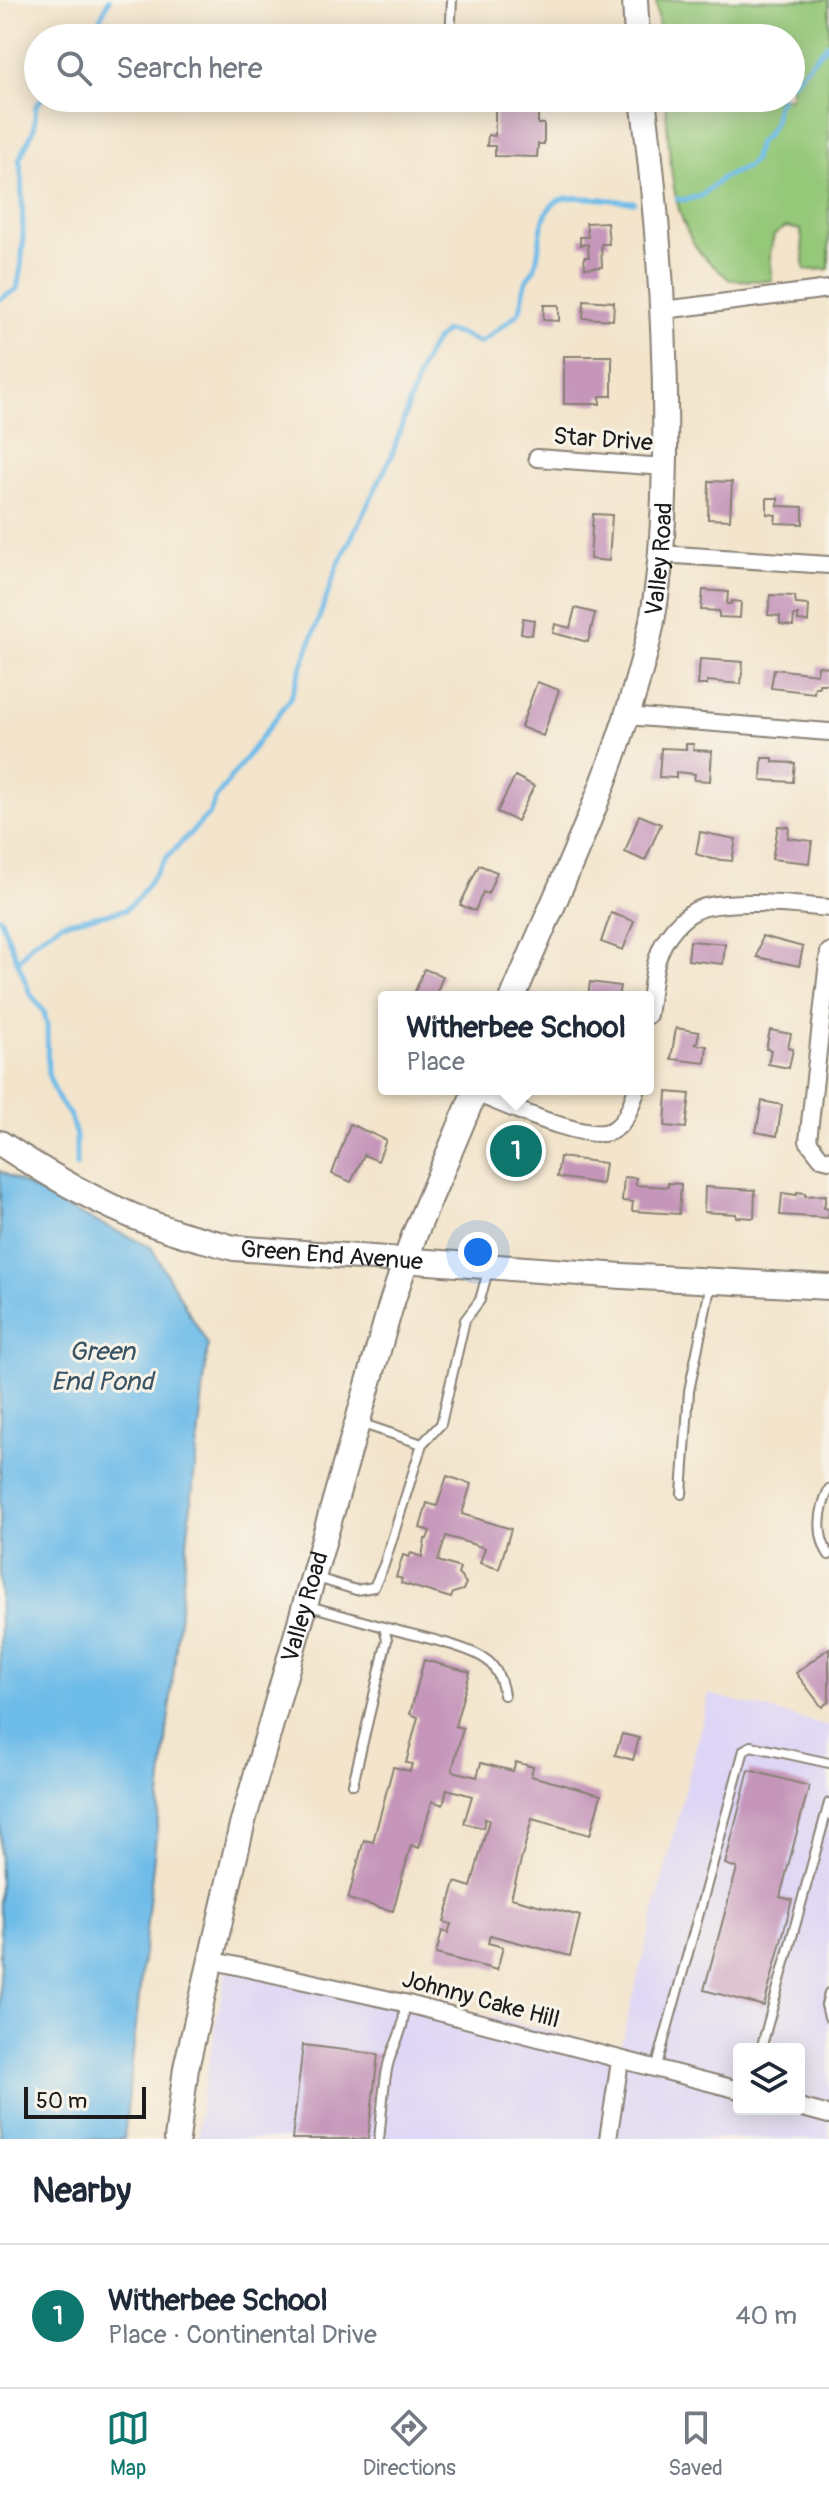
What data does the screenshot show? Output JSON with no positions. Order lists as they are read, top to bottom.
{
  "streets": {
    "main road": ["Valley Road", "Green End Avenue"],
    "street": ["Star Drive", "Johnny Cake Hill"]
  },
  "crossings": [
    ["Star Drive", "Valley Road"],
    ["Valley Road", "Green End Avenue"],
    ["Valley Road", "Johnny Cake Hill"]
  ],
  "water": ["Green End Pond"],
  "scale_bar": "50 m",
  "page": {
    "search": "Search here",
    "popup": ["Witherbee School", "Place"],
    "pins": "1",
    "scale": "50 m",
    "heading": "Nearby",
    "list": [
      {
        "mark": "1",
        "name": "Witherbee School",
        "note": "Place · Continental Drive",
        "value": "40 m"
      }
    ],
    "nav": ["Map", "Directions", "Saved"]
  }
}
